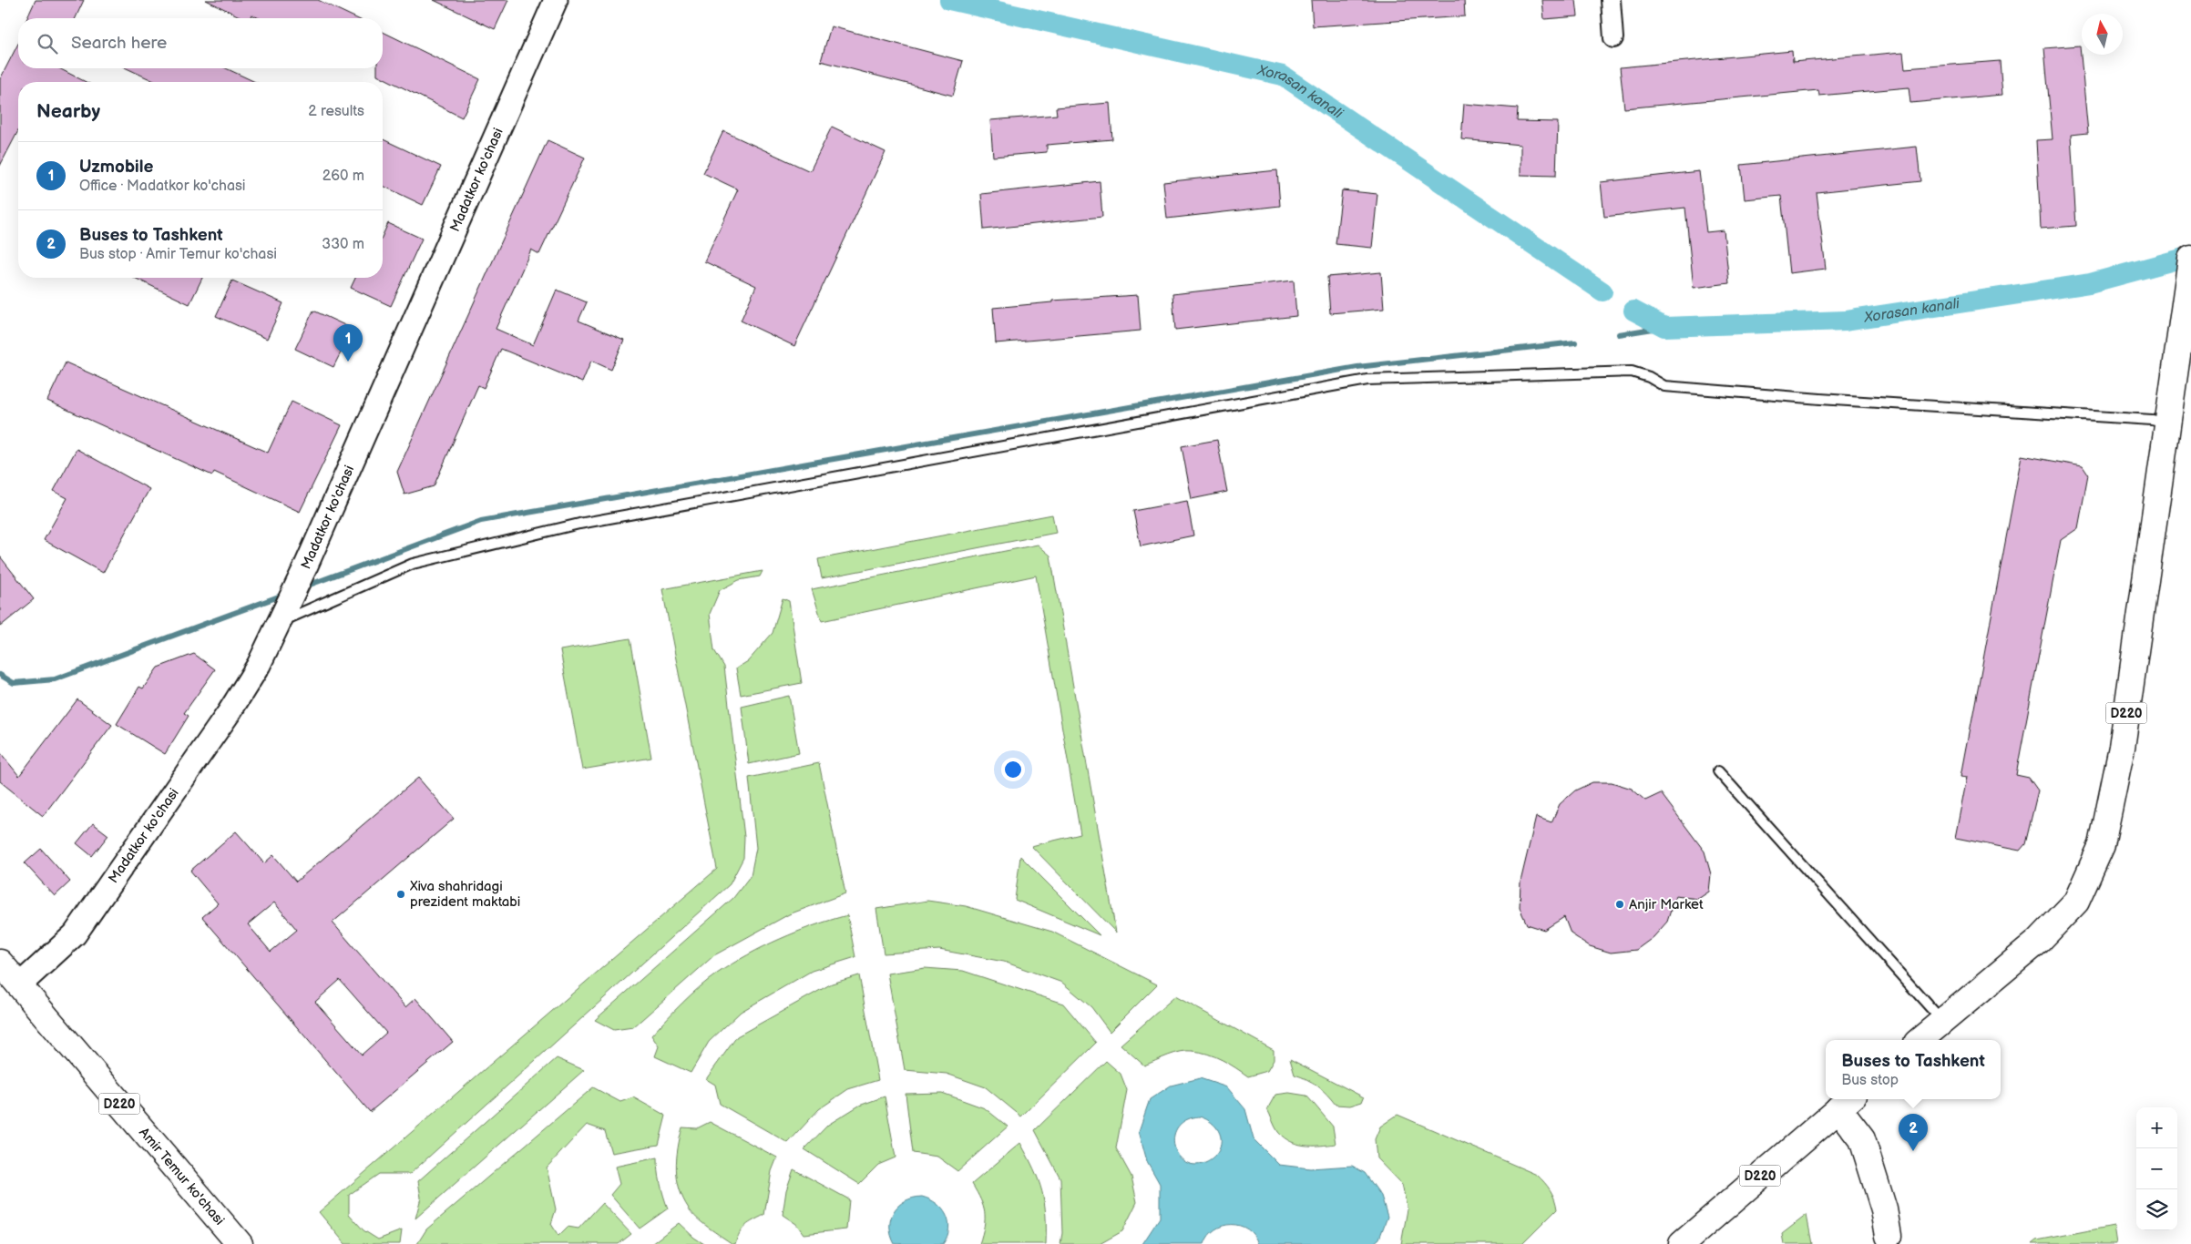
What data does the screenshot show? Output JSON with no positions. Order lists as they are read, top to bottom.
{
  "streets": {
    "main road": ["D220", "Amir Temur ko'chasi"],
    "street": ["Madatkor ko'chasi"]
  },
  "crossings": [
    ["Madatkor ko'chasi", "Amir Temur ko'chasi"]
  ],
  "water": ["Xorasan kanali"],
  "places": ["Xiva shahridagi prezident maktabi", "Anjir Market"],
  "north": "top",
  "page": {
    "search": "Search here",
    "heading": ["Nearby", "2 results"],
    "list": [
      {
        "mark": "1",
        "name": "Uzmobile",
        "note": "Office · Madatkor ko'chasi",
        "value": "260 m"
      },
      {
        "mark": "2",
        "name": "Buses to Tashkent",
        "note": "Bus stop · Amir Temur ko'chasi",
        "value": "330 m"
      }
    ],
    "pins": ["1", "2"],
    "popup": ["Buses to Tashkent", "Bus stop"],
    "map_buttons": ["+", "−"]
  }
}
